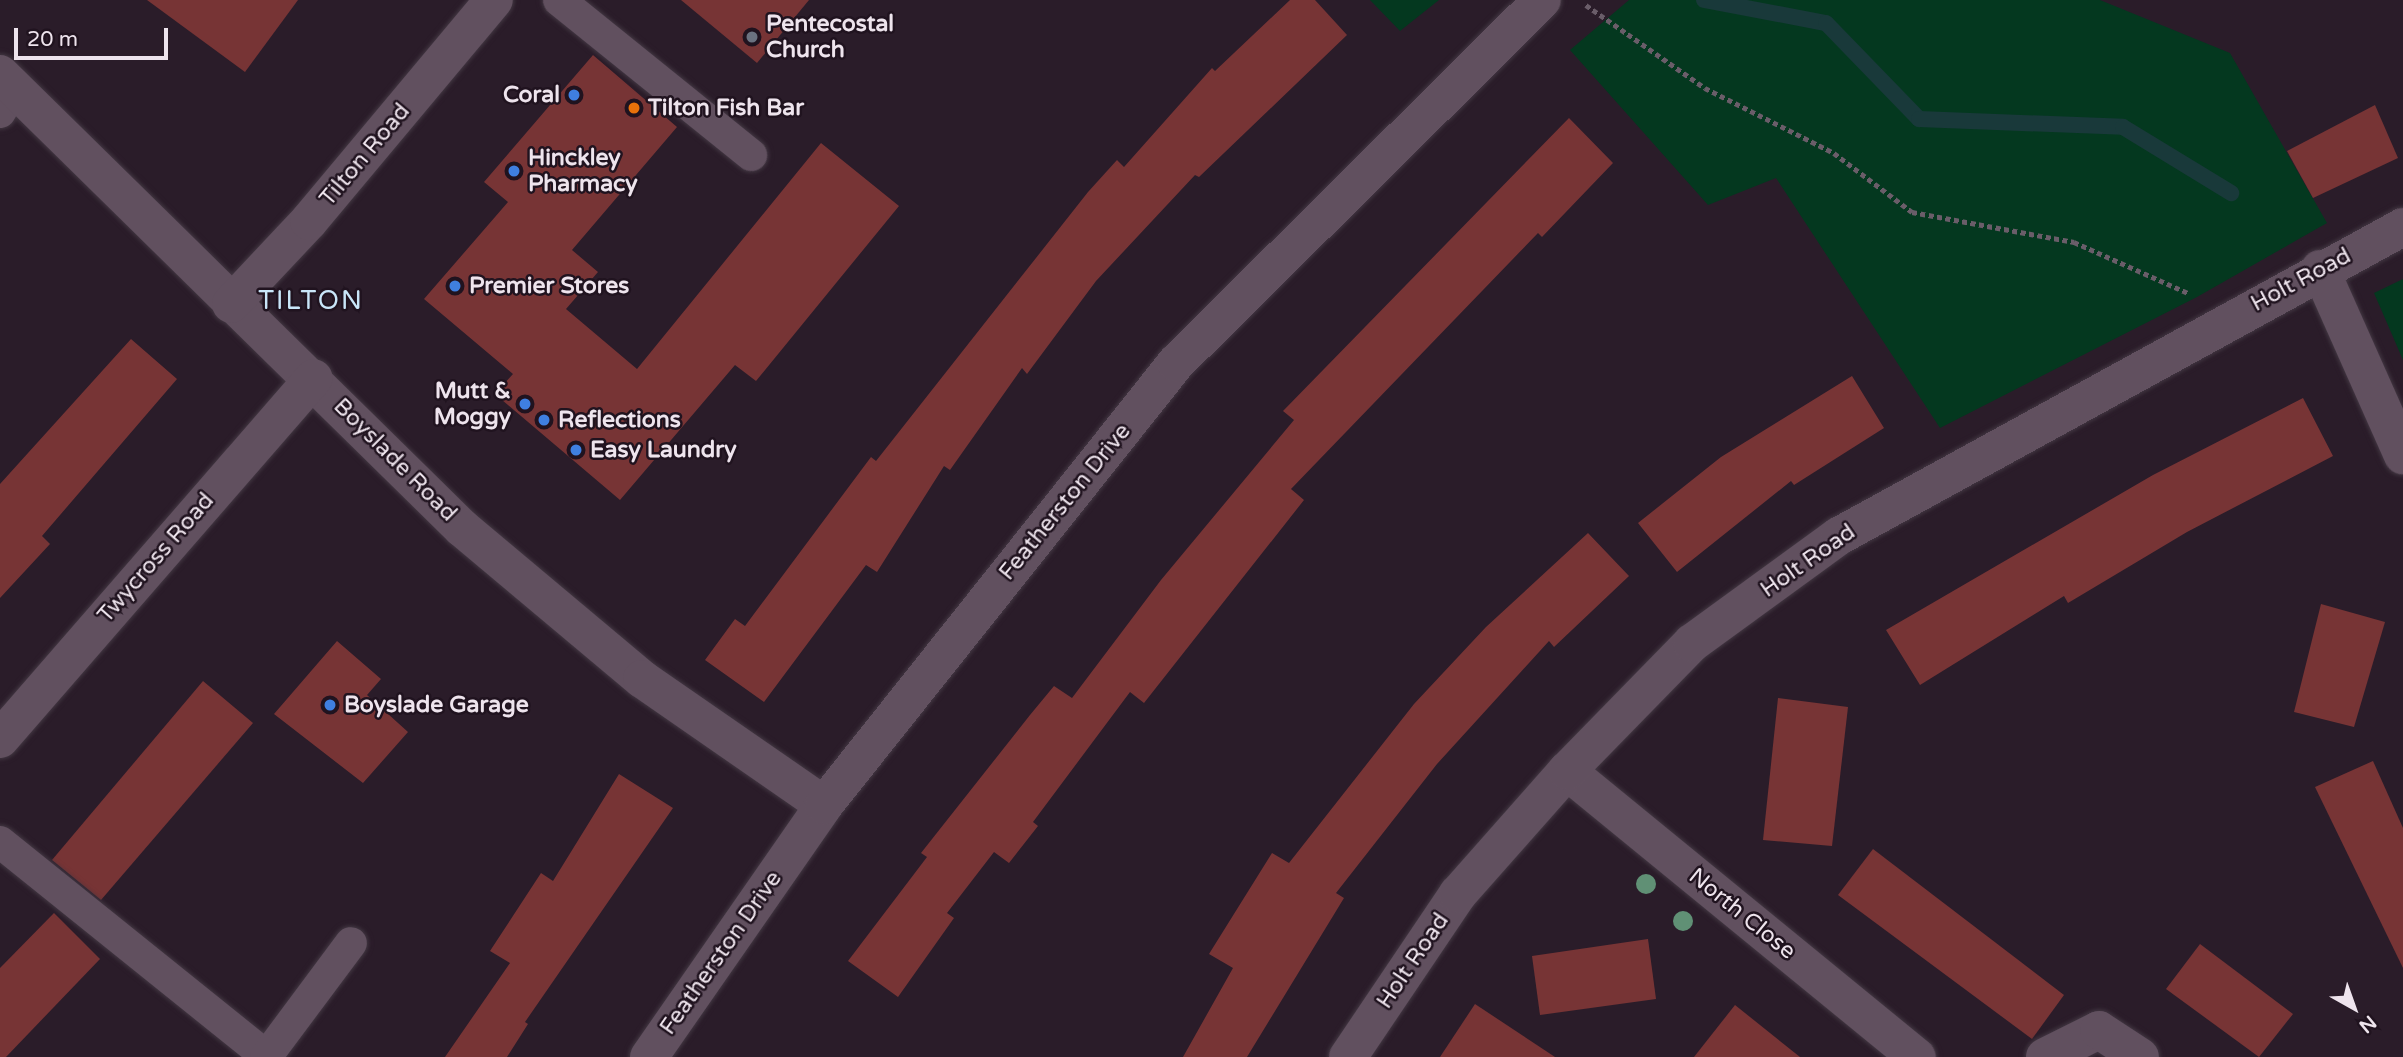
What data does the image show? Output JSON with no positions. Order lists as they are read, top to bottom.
{
  "streets": {
    "street": [
      "Tilton Road",
      "Holt Road",
      "Boyslade Road",
      "Featherston Drive",
      "Twycross Road",
      "North Close"
    ]
  },
  "crossings": [
    ["Tilton Road", "Boyslade Road"],
    ["Holt Road", "North Close"],
    ["Boyslade Road", "Featherston Drive"],
    ["Boyslade Road", "Twycross Road"]
  ],
  "districts": ["TILTON"],
  "places": [
    "Pentecostal Church",
    "Coral",
    "Tilton Fish Bar",
    "Hinckley Pharmacy",
    "Premier Stores",
    "Mutt & Moggy",
    "Reflections",
    "Easy Laundry",
    "Boyslade Garage"
  ],
  "scale_bar": "20 m",
  "north": "bottom right"
}
